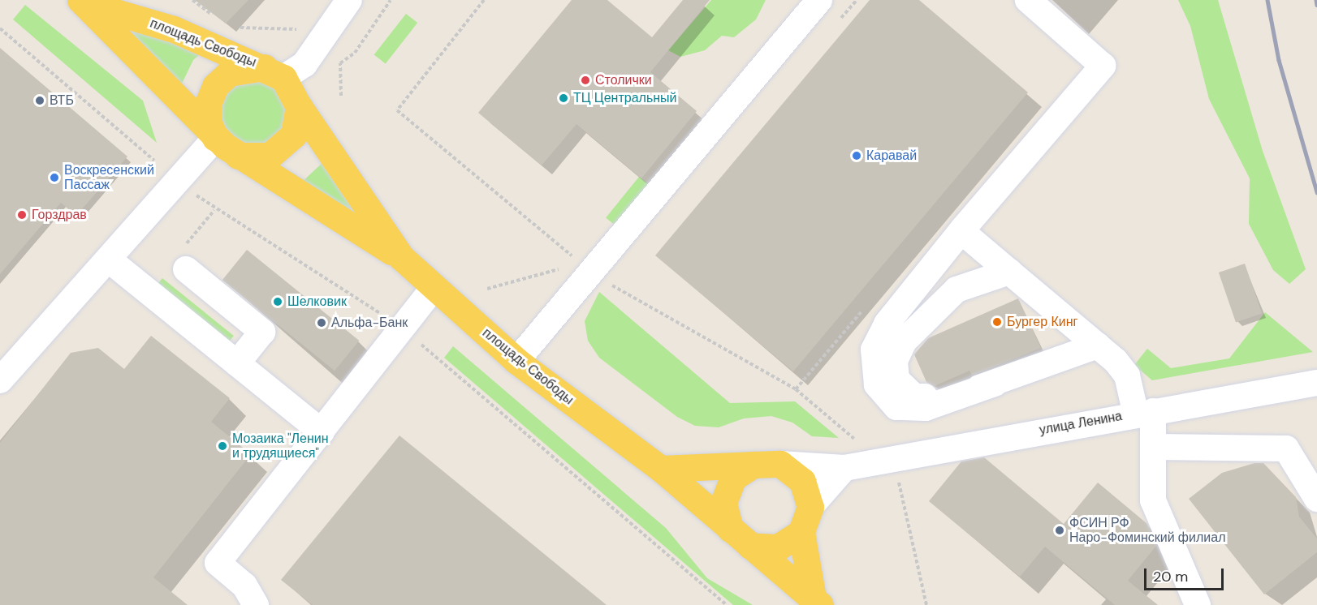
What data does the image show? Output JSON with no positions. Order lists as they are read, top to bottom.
{
  "streets": {
    "main road": ["площадь Свободы"],
    "street": ["улица Ленина"]
  },
  "crossings": [
    ["площадь Свободы", "улица Ленина"]
  ],
  "places": [
    "Столички",
    "ТЦ Центральный",
    "ВТБ",
    "Каравай",
    "Воскресенский Пассаж",
    "Горздрав",
    "Шелковик",
    "Бургер Кинг",
    "Альфа-Банк",
    "Мозаика \"Ленин и трудящиеся\"",
    "ФСИН РФ Наро-Фоминский филиал"
  ],
  "scale_bar": "20 m"
}
